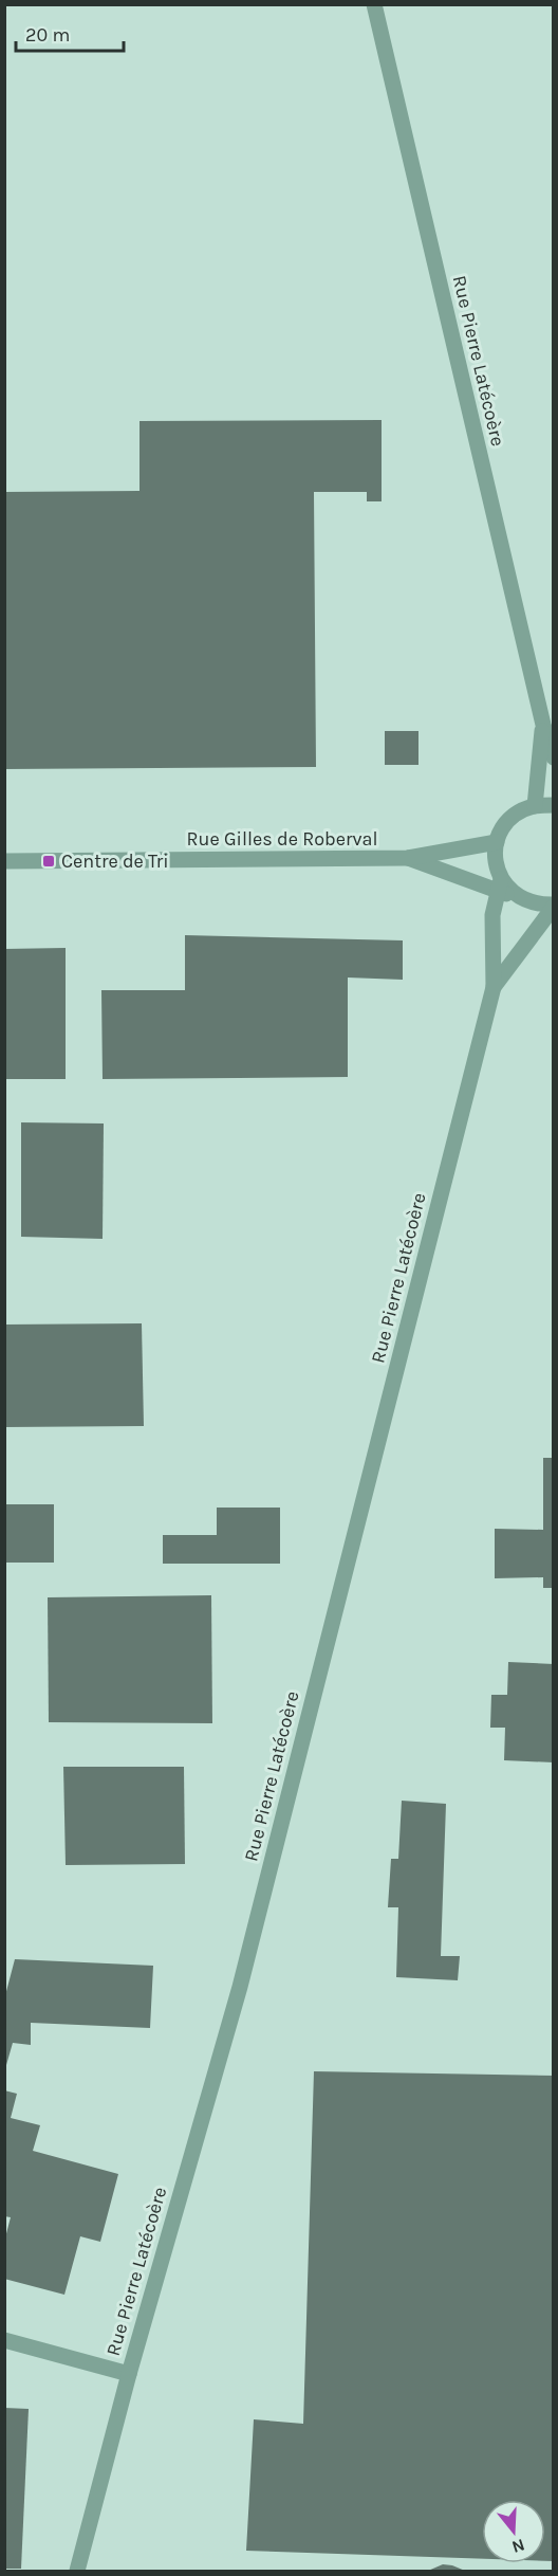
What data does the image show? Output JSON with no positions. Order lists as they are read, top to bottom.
{
  "streets": {
    "street": ["Rue Pierre Latécoère", "Rue Gilles de Roberval"]
  },
  "crossings": [
    ["Rue Pierre Latécoère", "Rue Gilles de Roberval"]
  ],
  "places": {
    "transit": ["Centre de Tri"]
  },
  "scale_bar": "20 m",
  "north": "bottom"
}
